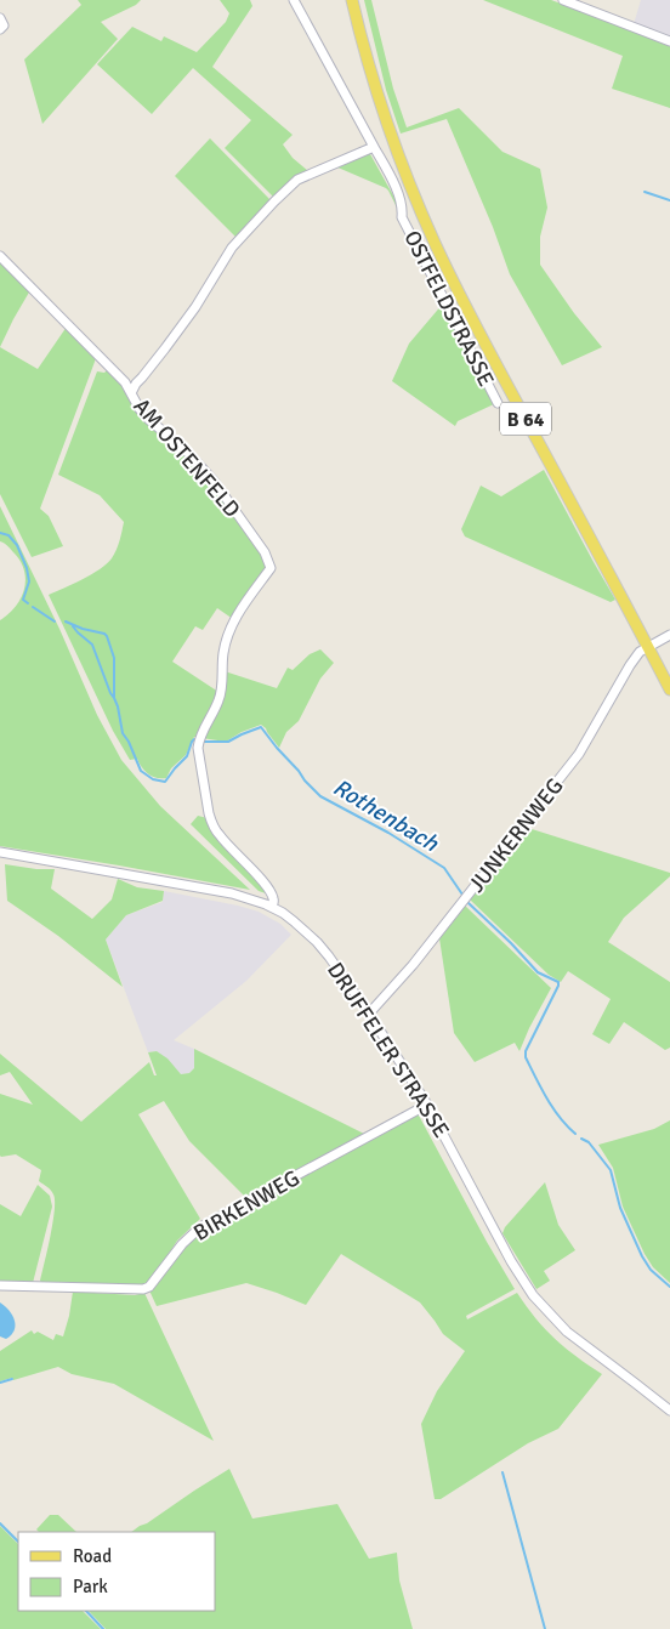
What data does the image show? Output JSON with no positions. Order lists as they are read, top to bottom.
{
  "streets": {
    "main road": ["B 64"],
    "street": [
      "OSTFELDSTRASSE",
      "AM OSTENFELD",
      "JUNKERNWEG",
      "DRUFFELER STRASSE",
      "BIRKENWEG"
    ]
  },
  "crossings": [
    ["B 64", "JUNKERNWEG"],
    ["AM OSTENFELD", "DRUFFELER STRASSE"],
    ["JUNKERNWEG", "DRUFFELER STRASSE"],
    ["DRUFFELER STRASSE", "BIRKENWEG"]
  ],
  "water": ["Rothenbach"],
  "legend": ["Road", "Park"]
}
